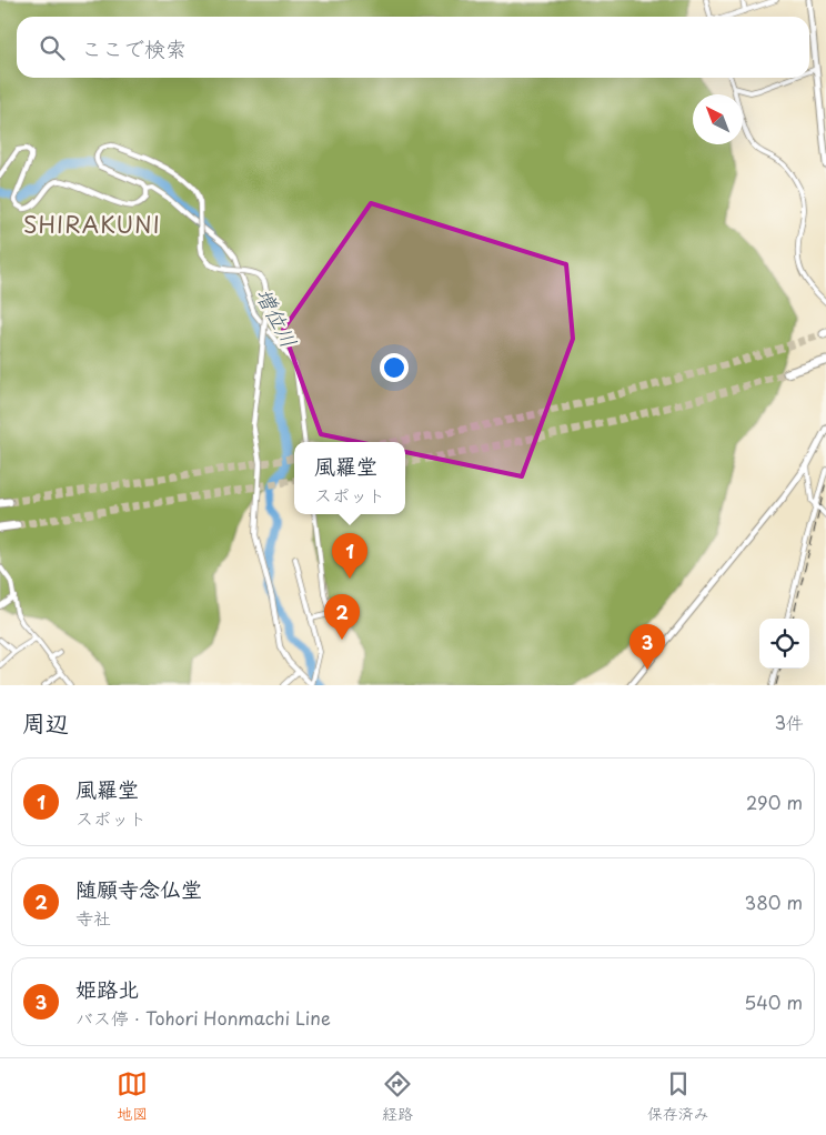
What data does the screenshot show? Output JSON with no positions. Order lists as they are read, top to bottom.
{
  "districts": ["SHIRAKUNI"],
  "water": ["増位川"],
  "north": "top left",
  "page": {
    "search": "ここで検索",
    "popup": ["風羅堂", "スポット"],
    "pins": ["1", "2", "3"],
    "heading": ["周辺", "3件"],
    "list": [
      {
        "mark": "1",
        "name": "風羅堂",
        "note": "スポット",
        "value": "290 m"
      },
      {
        "mark": "2",
        "name": "随願寺念仏堂",
        "note": "寺社",
        "value": "380 m"
      },
      {
        "mark": "3",
        "name": "姫路北",
        "note": "バス停 · Tohori Honmachi Line",
        "value": "540 m"
      }
    ],
    "nav": ["地図", "経路", "保存済み"]
  }
}
